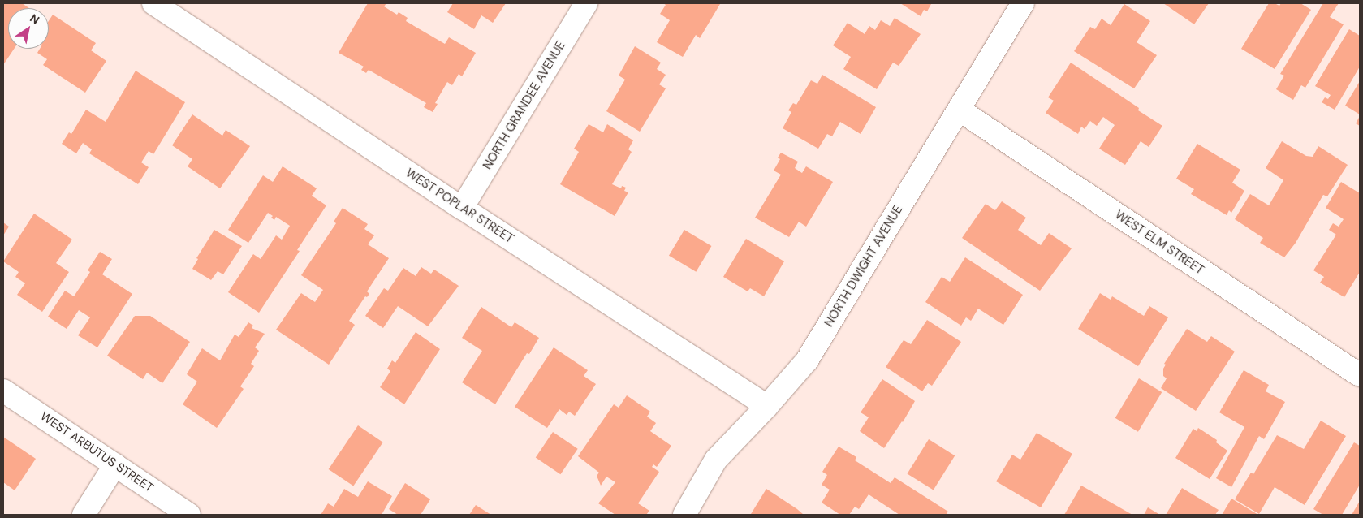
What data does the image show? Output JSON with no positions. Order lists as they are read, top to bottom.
{
  "streets": {
    "street": [
      "NORTH GRANDEE AVENUE",
      "WEST POPLAR STREET",
      "WEST ELM STREET",
      "NORTH DWIGHT AVENUE",
      "WEST ARBUTUS STREET"
    ]
  },
  "crossings": [
    ["NORTH GRANDEE AVENUE", "WEST POPLAR STREET"],
    ["WEST POPLAR STREET", "NORTH DWIGHT AVENUE"],
    ["WEST ELM STREET", "NORTH DWIGHT AVENUE"]
  ],
  "north": "top right"
}
